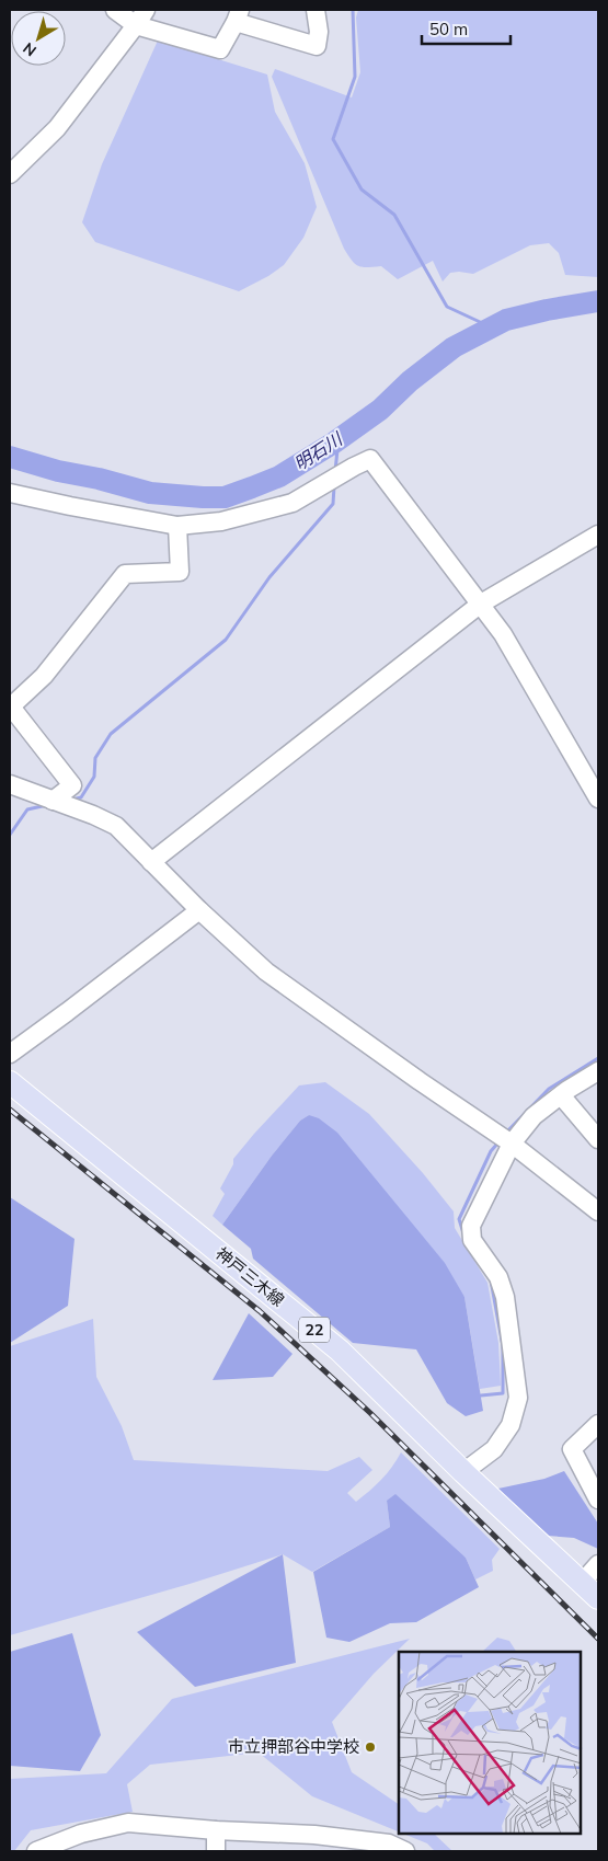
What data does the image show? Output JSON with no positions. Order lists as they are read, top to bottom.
{
  "streets": {
    "main road": ["神戸三木線", "22"]
  },
  "water": ["明石川"],
  "places": ["市立押部谷中学校"],
  "scale_bar": "50 m",
  "north": "bottom left"
}
